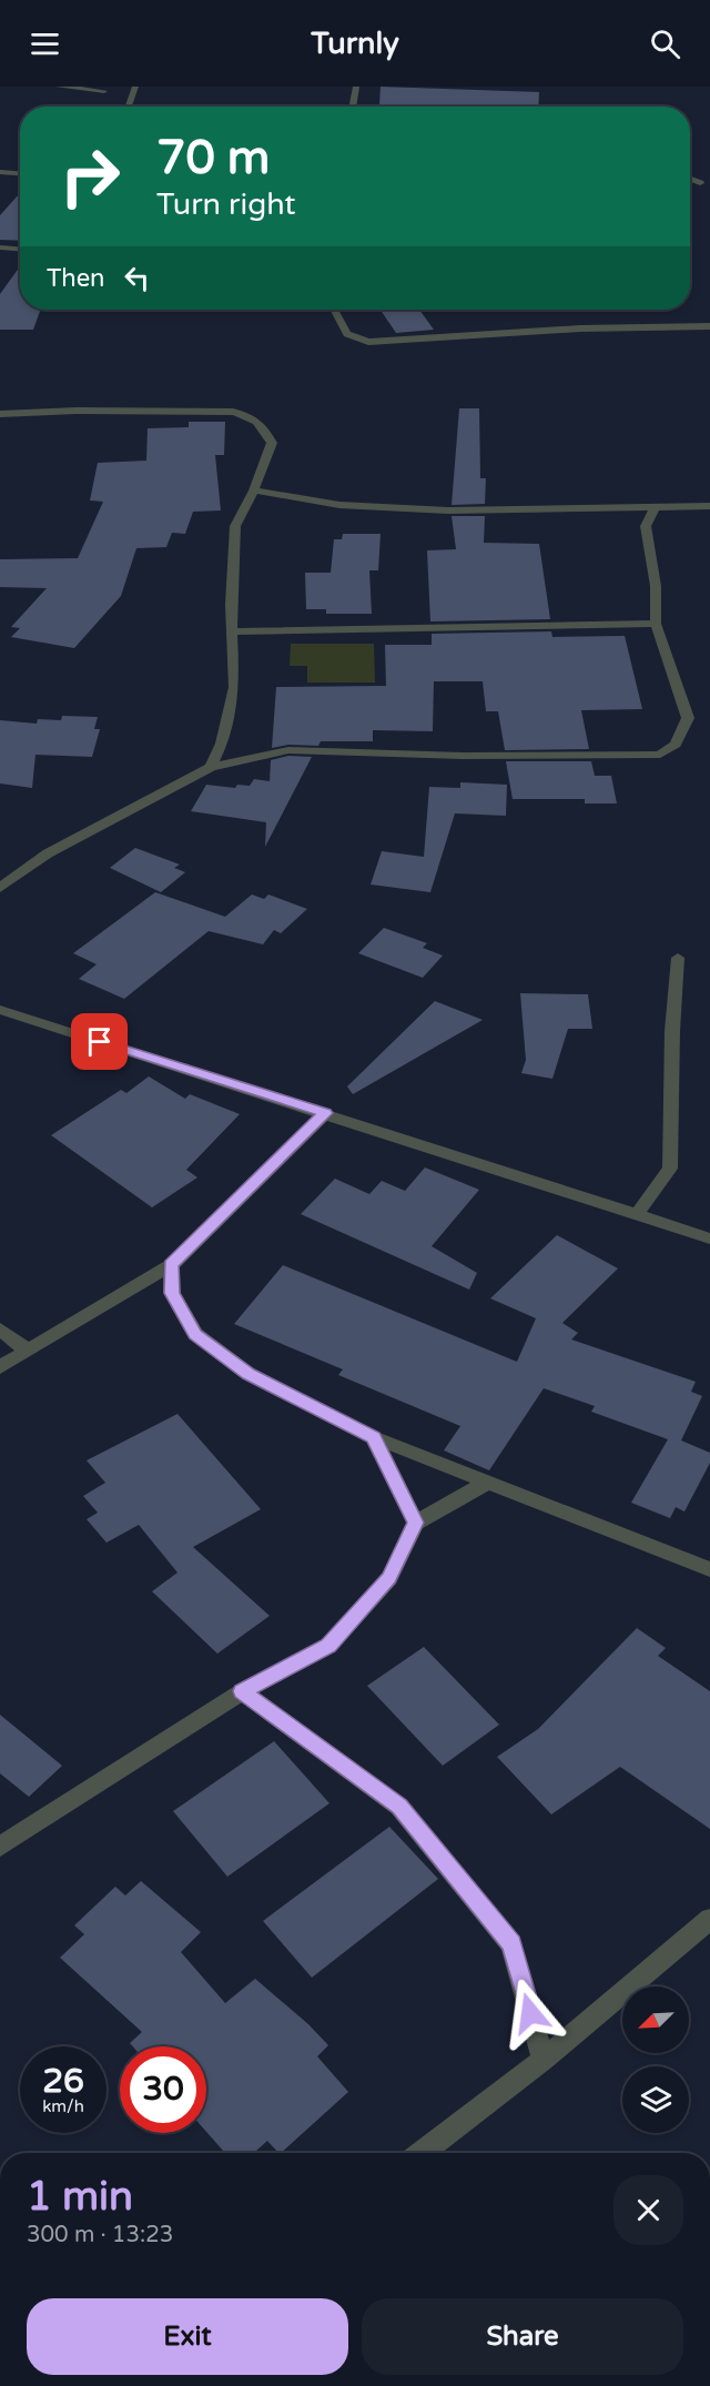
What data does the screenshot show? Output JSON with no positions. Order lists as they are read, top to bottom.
{
  "north": "bottom left",
  "page": {
    "header": "Turnly",
    "turn": ["70 m", "Turn right"],
    "then": "Then",
    "speed": "26 km/h",
    "limit": "30",
    "heading": ["1 min", "300 m · 13:23"],
    "buttons": ["Exit", "Share"]
  }
}
